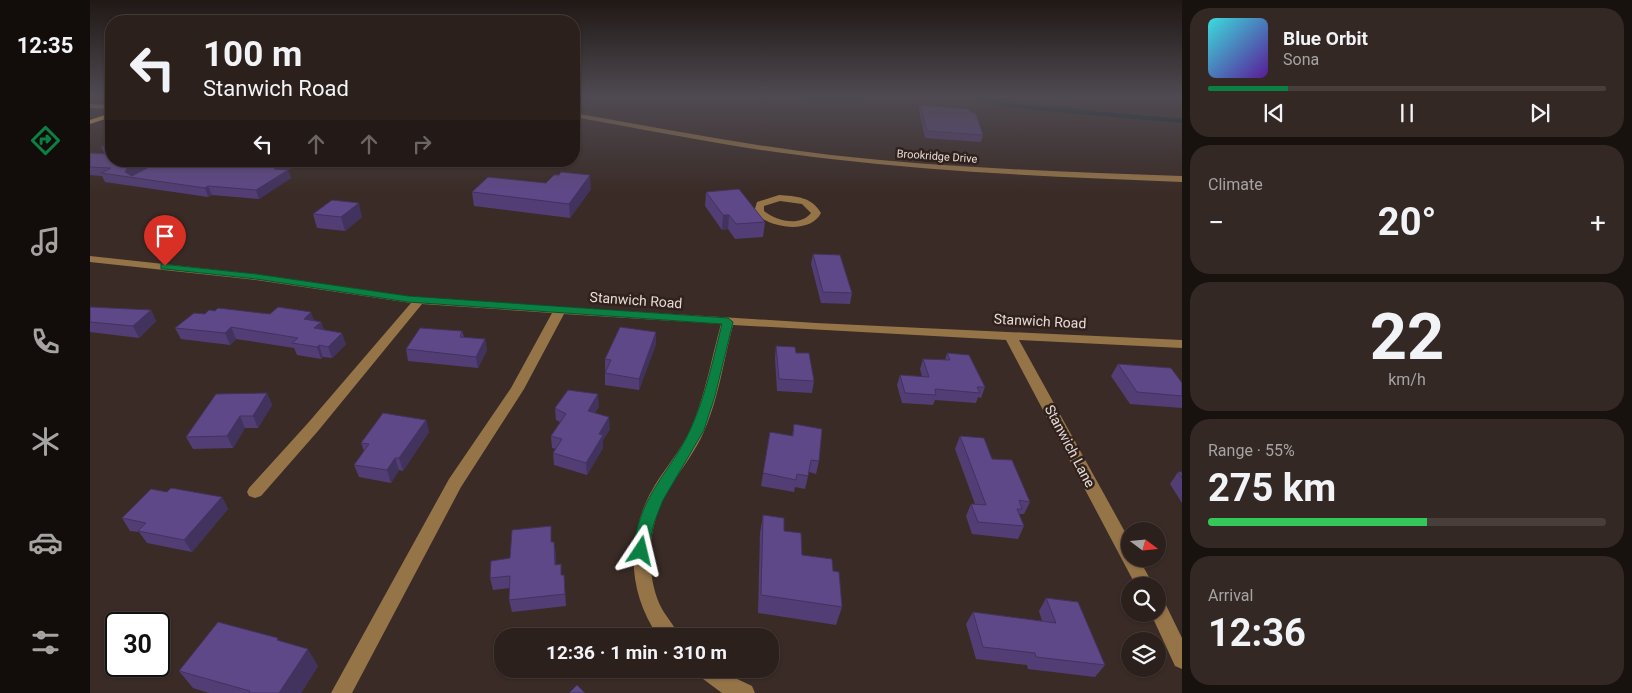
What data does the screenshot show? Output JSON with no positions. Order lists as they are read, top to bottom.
{
  "streets": {
    "street": ["Brookridge Drive", "Stanwich Road", "Stanwich Lane"]
  },
  "crossings": [
    ["Stanwich Road", "Stanwich Lane"]
  ],
  "north": "right",
  "page": {
    "tabs": "12:35",
    "turn": ["100 m", "Stanwich Road"],
    "song": ["Blue Orbit", "Sona"],
    "tile": [
      "Climate",
      ["22", "km/h"],
      ["Range · 55%", "275 km"],
      ["Arrival", "12:36"]
    ],
    "heat": ["−", "20°", "+"],
    "limit": "30",
    "trip": "12:36 · 1 min · 310 m"
  }
}
